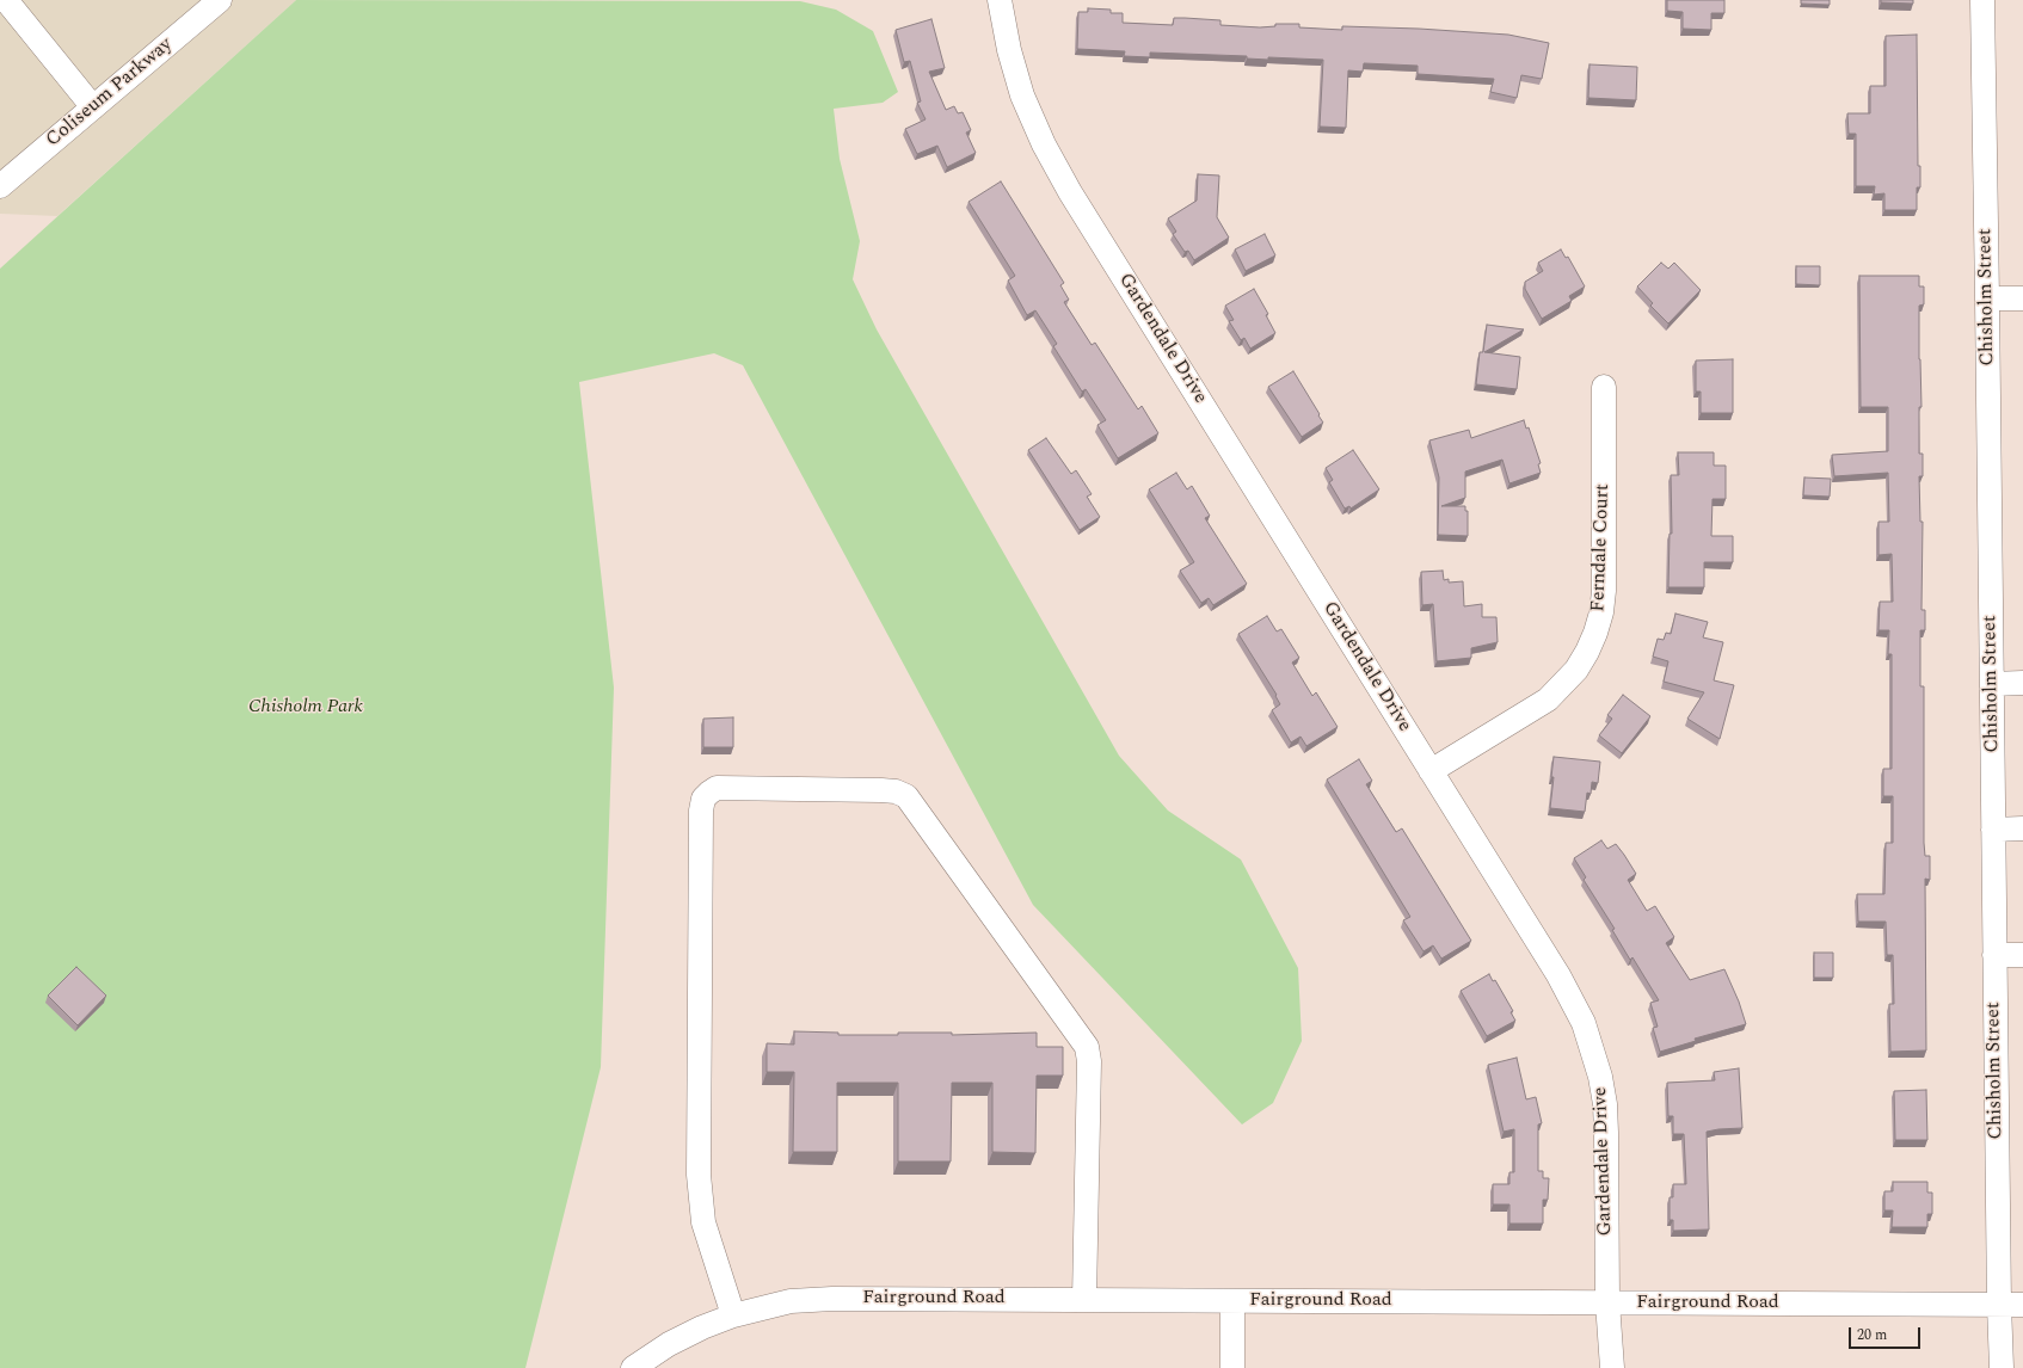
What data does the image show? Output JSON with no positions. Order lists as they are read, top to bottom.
{
  "streets": {
    "street": [
      "Coliseum Parkway",
      "Chisholm Street",
      "Gardendale Drive",
      "Ferndale Court",
      "Fairground Road"
    ]
  },
  "crossings": [
    ["Chisholm Street", "Fairground Road"],
    ["Gardendale Drive", "Ferndale Court"],
    ["Gardendale Drive", "Fairground Road"]
  ],
  "parks": ["Chisholm Park"],
  "scale_bar": "20 m"
}
